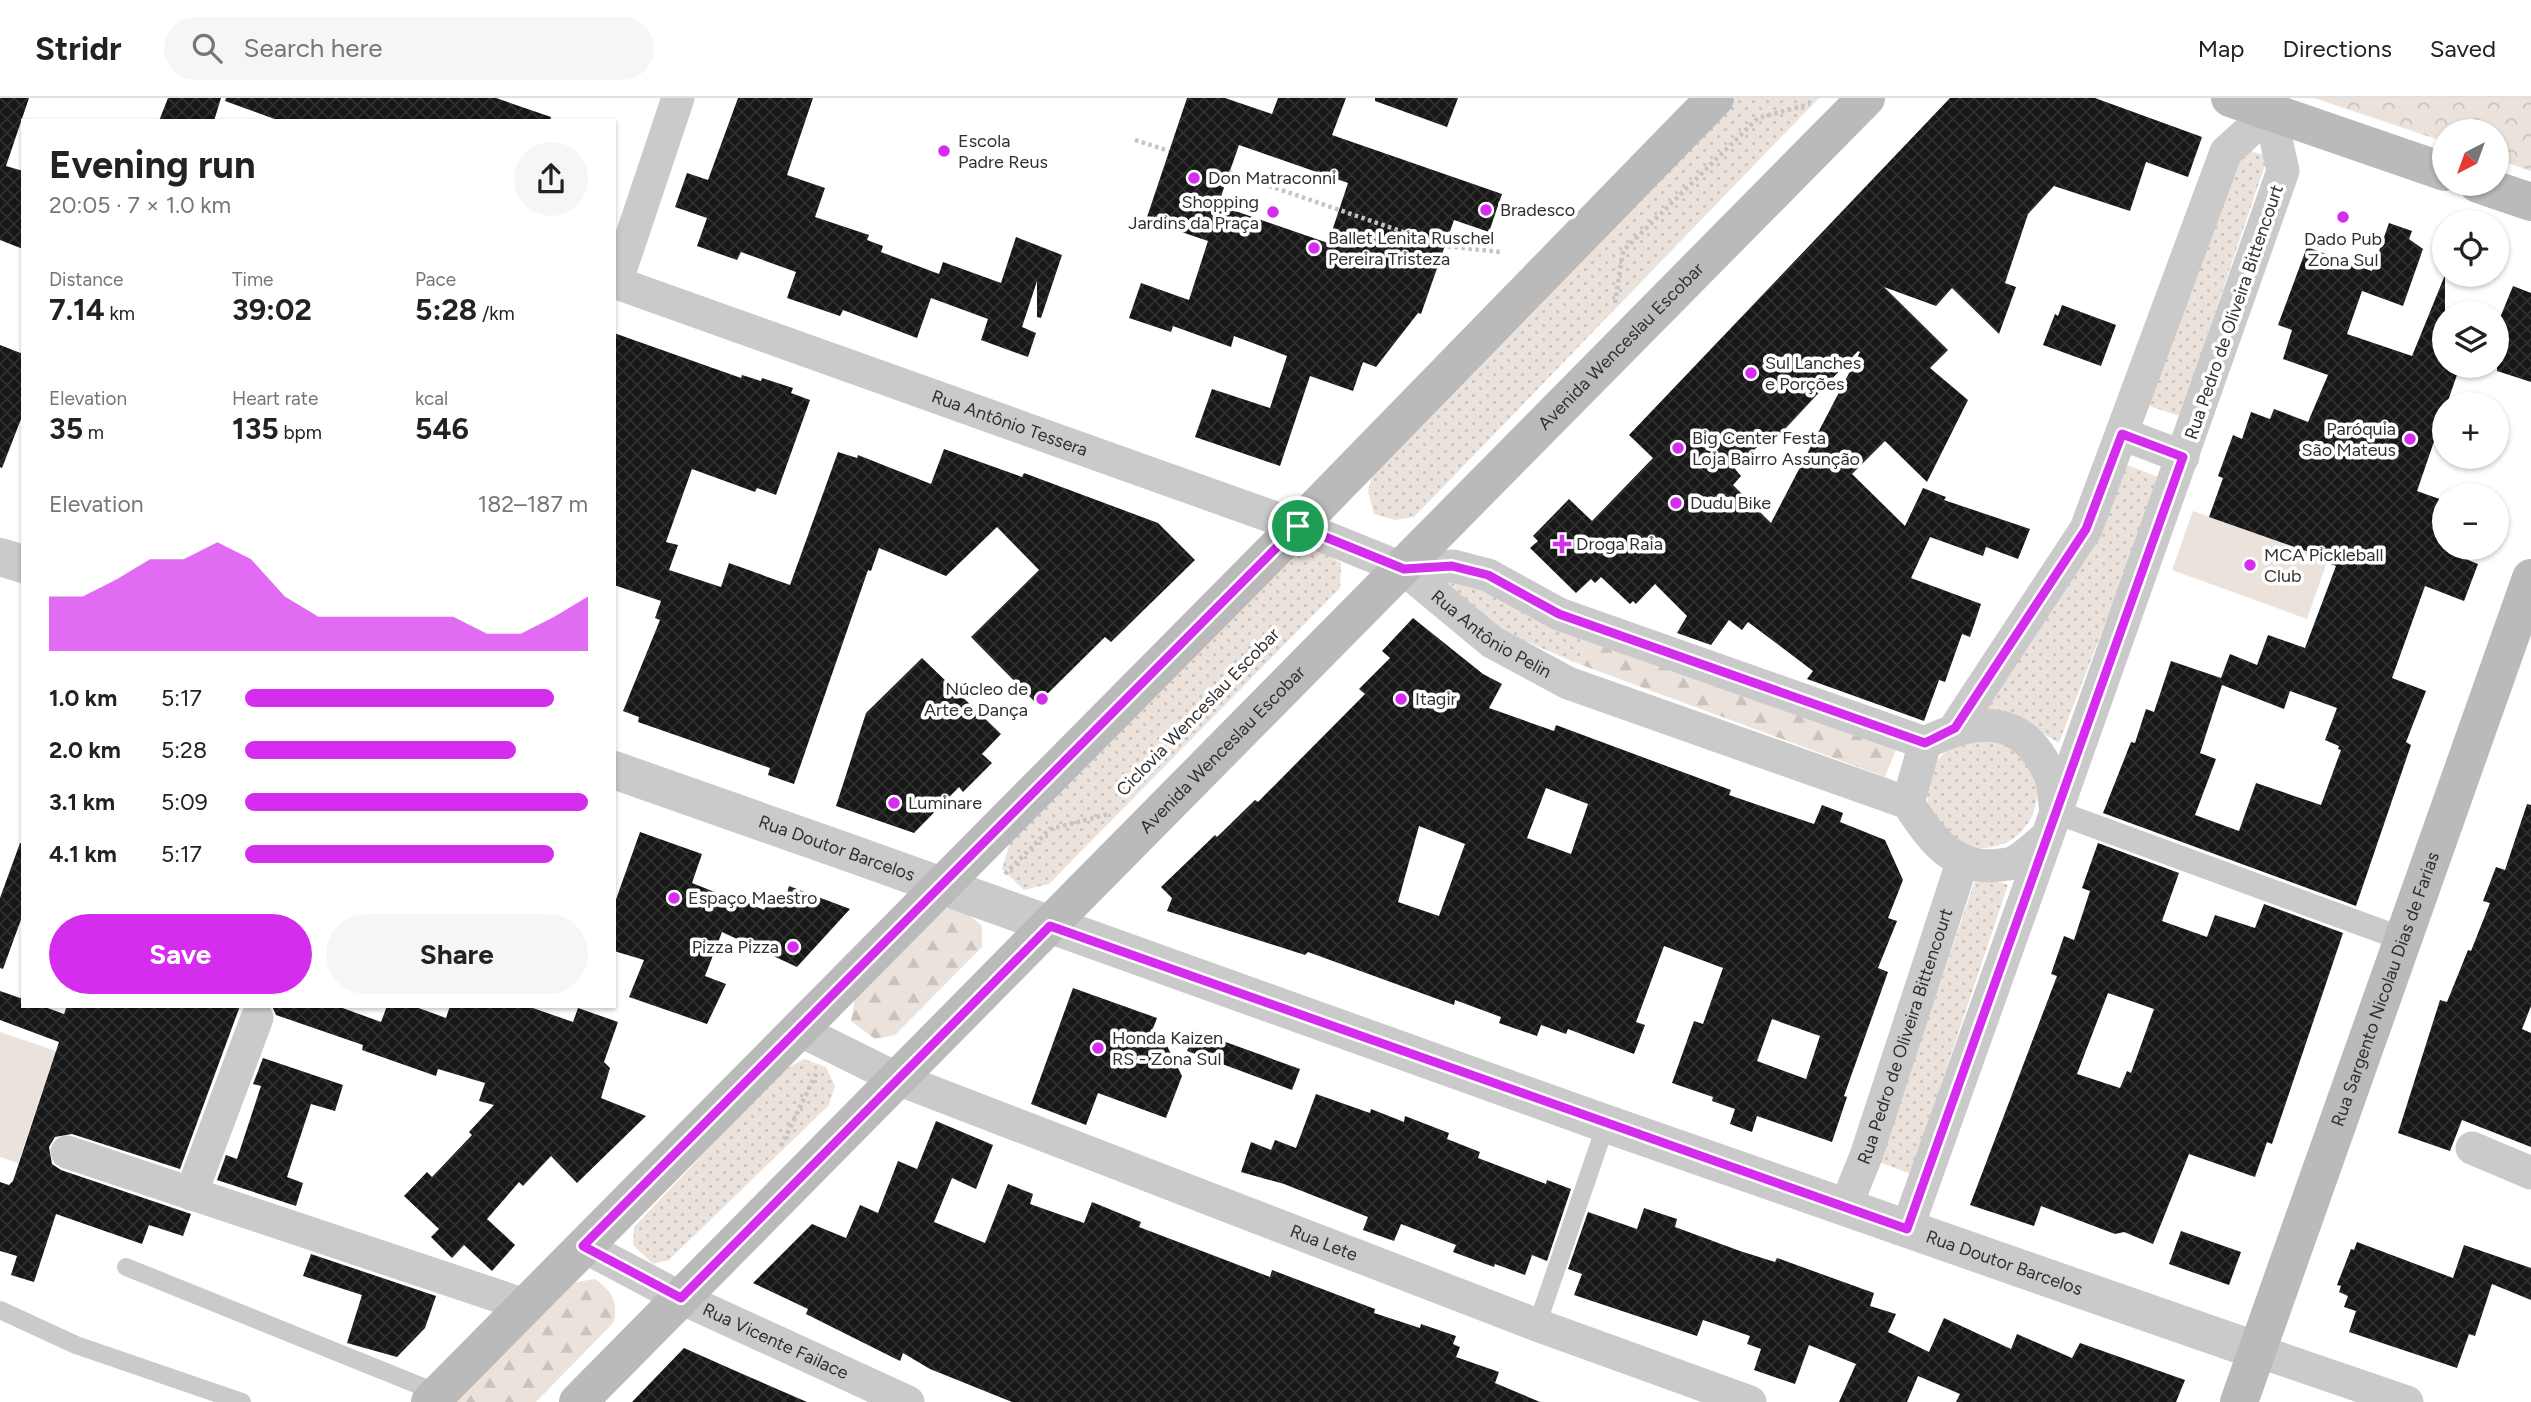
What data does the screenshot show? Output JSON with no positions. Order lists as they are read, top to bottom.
{
  "streets": {
    "main road": ["Avenida Wenceslau Escobar", "Rua Sargento Nicolau Dias de Farias"],
    "street": [
      "Rua Pedro de Oliveira Bittencourt",
      "Rua Antônio Tessera",
      "Rua Antônio Pelin",
      "Rua Doutor Barcelos",
      "Rua Lete",
      "Rua Vicente Failace"
    ],
    "path": ["Ciclovia Wenceslau Escobar"]
  },
  "crossings": [
    ["Rua Pedro de Oliveira Bittencourt", "Rua Antônio Pelin"],
    ["Rua Pedro de Oliveira Bittencourt", "Rua Doutor Barcelos"],
    ["Avenida Wenceslau Escobar", "Rua Antônio Tessera"],
    ["Avenida Wenceslau Escobar", "Rua Antônio Pelin"],
    ["Avenida Wenceslau Escobar", "Rua Doutor Barcelos"],
    ["Avenida Wenceslau Escobar", "Rua Lete"],
    ["Avenida Wenceslau Escobar", "Rua Vicente Failace"],
    ["Rua Antônio Tessera", "Rua Antônio Pelin"],
    ["Ciclovia Wenceslau Escobar", "Rua Doutor Barcelos"],
    ["Rua Doutor Barcelos", "Rua Sargento Nicolau Dias de Farias"]
  ],
  "places": {
    "other": [
      "Escola Padre Reus",
      "Don Matraconni",
      "Bradesco",
      "Shopping Jardins da Praça",
      "Dado Pub Zona Sul",
      "Ballet Lenita Ruschel Pereira Tristeza",
      "Sul Lanches e Porções",
      "Paróquia São Mateus",
      "Big Center Festa Loja Bairro Assunção",
      "Dudu Bike",
      "MCA Pickleball Club",
      "Núcleo de Arte e Dança",
      "Itagir",
      "Luminare",
      "Espaço Maestro",
      "Pizza Pizza",
      "Honda Kaizen RS - Zona Sul"
    ],
    "health": ["Droga Raia"]
  },
  "north": "bottom left",
  "page": {
    "header": "Stridr",
    "search": "Search here",
    "nav": ["Map", "Directions", "Saved"],
    "map_buttons": ["+", "−"],
    "heading": ["Evening run", "20:05 · 7 × 1.0 km"],
    "stats": [
      ["Distance", "7.14 km"],
      ["Time", "39:02"],
      ["Pace", "5:28 /km"],
      ["Elevation", "35 m"],
      ["Heart rate", "135 bpm"],
      ["kcal", "546"]
    ],
    "chart": ["Elevation", "182–187 m"],
    "list": [
      {
        "name": "1.0 km",
        "note": "5:17"
      },
      {
        "name": "2.0 km",
        "note": "5:28"
      },
      {
        "name": "3.1 km",
        "note": "5:09"
      },
      {
        "name": "4.1 km",
        "note": "5:17"
      }
    ],
    "buttons": ["Save", "Share"]
  }
}
